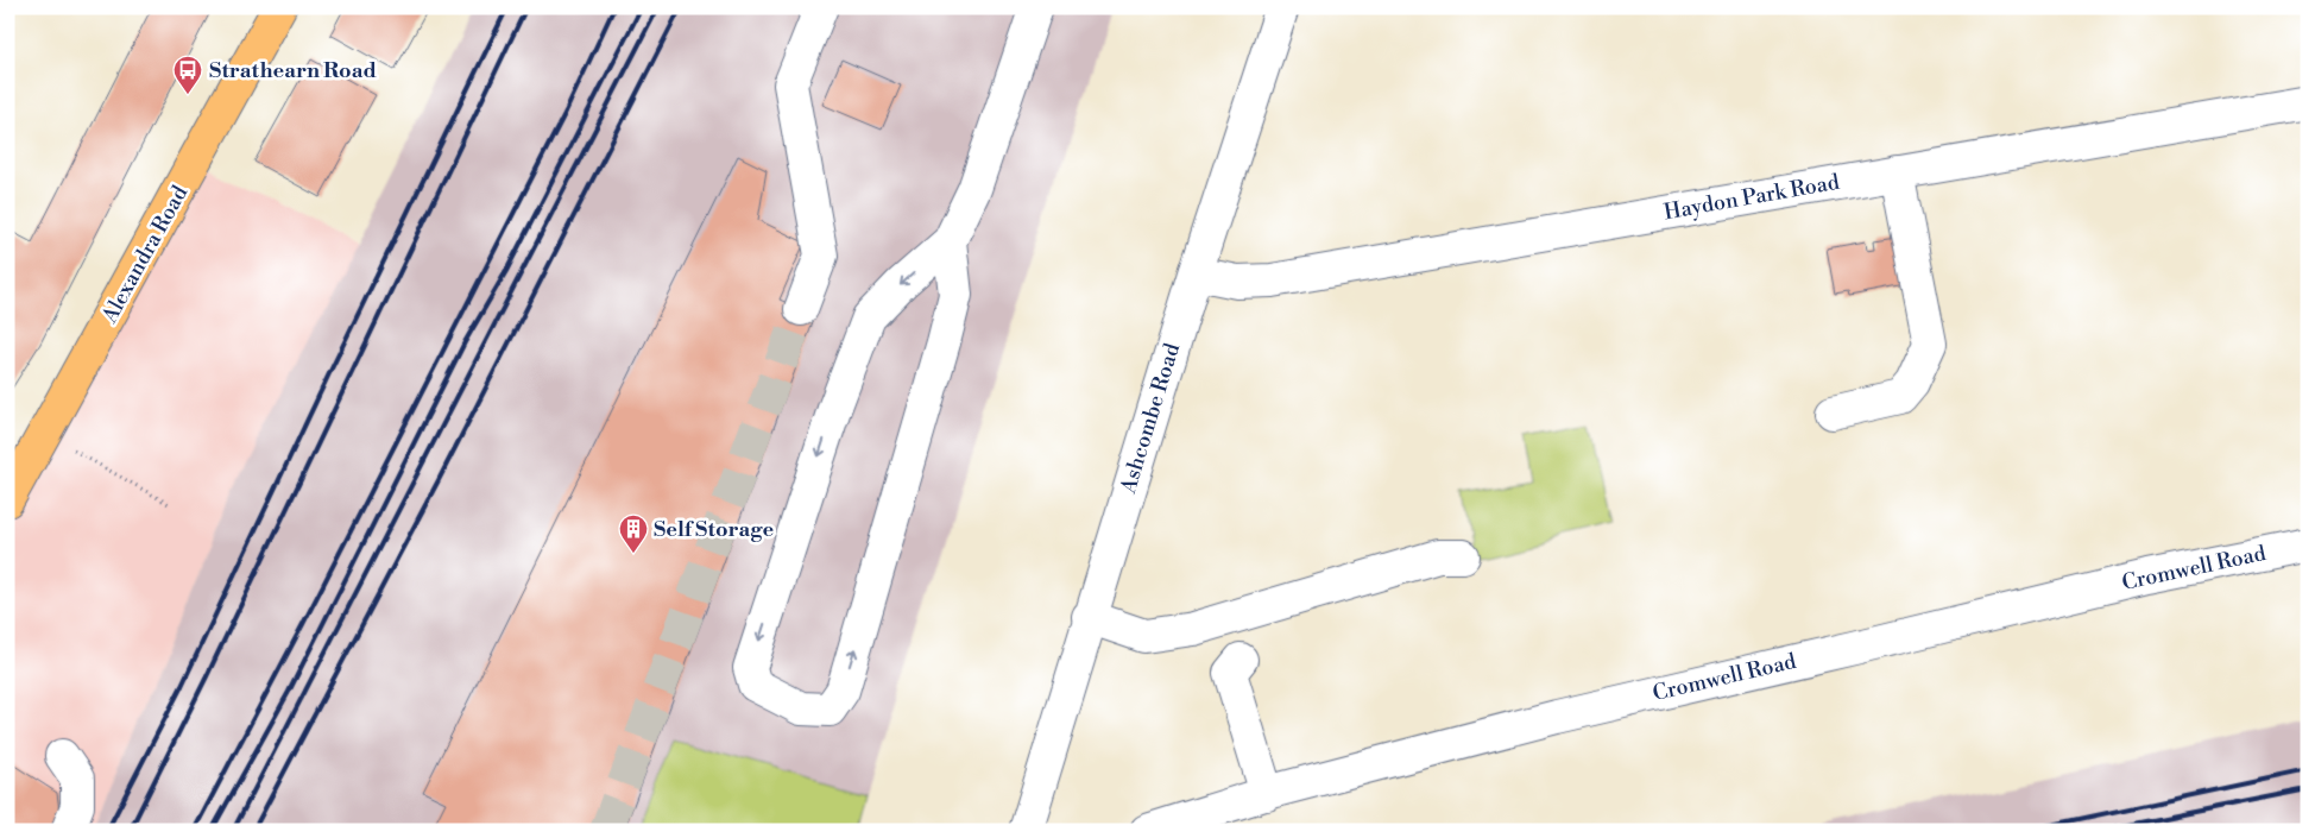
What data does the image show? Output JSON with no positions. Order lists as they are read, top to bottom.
{
  "streets": {
    "main road": ["Alexandra Road"],
    "street": ["Haydon Park Road", "Ashcombe Road", "Cromwell Road"]
  },
  "crossings": [
    ["Haydon Park Road", "Ashcombe Road"]
  ],
  "places": {
    "bus stop": ["Strathearn Road"],
    "building": ["Self Storage"]
  }
}
